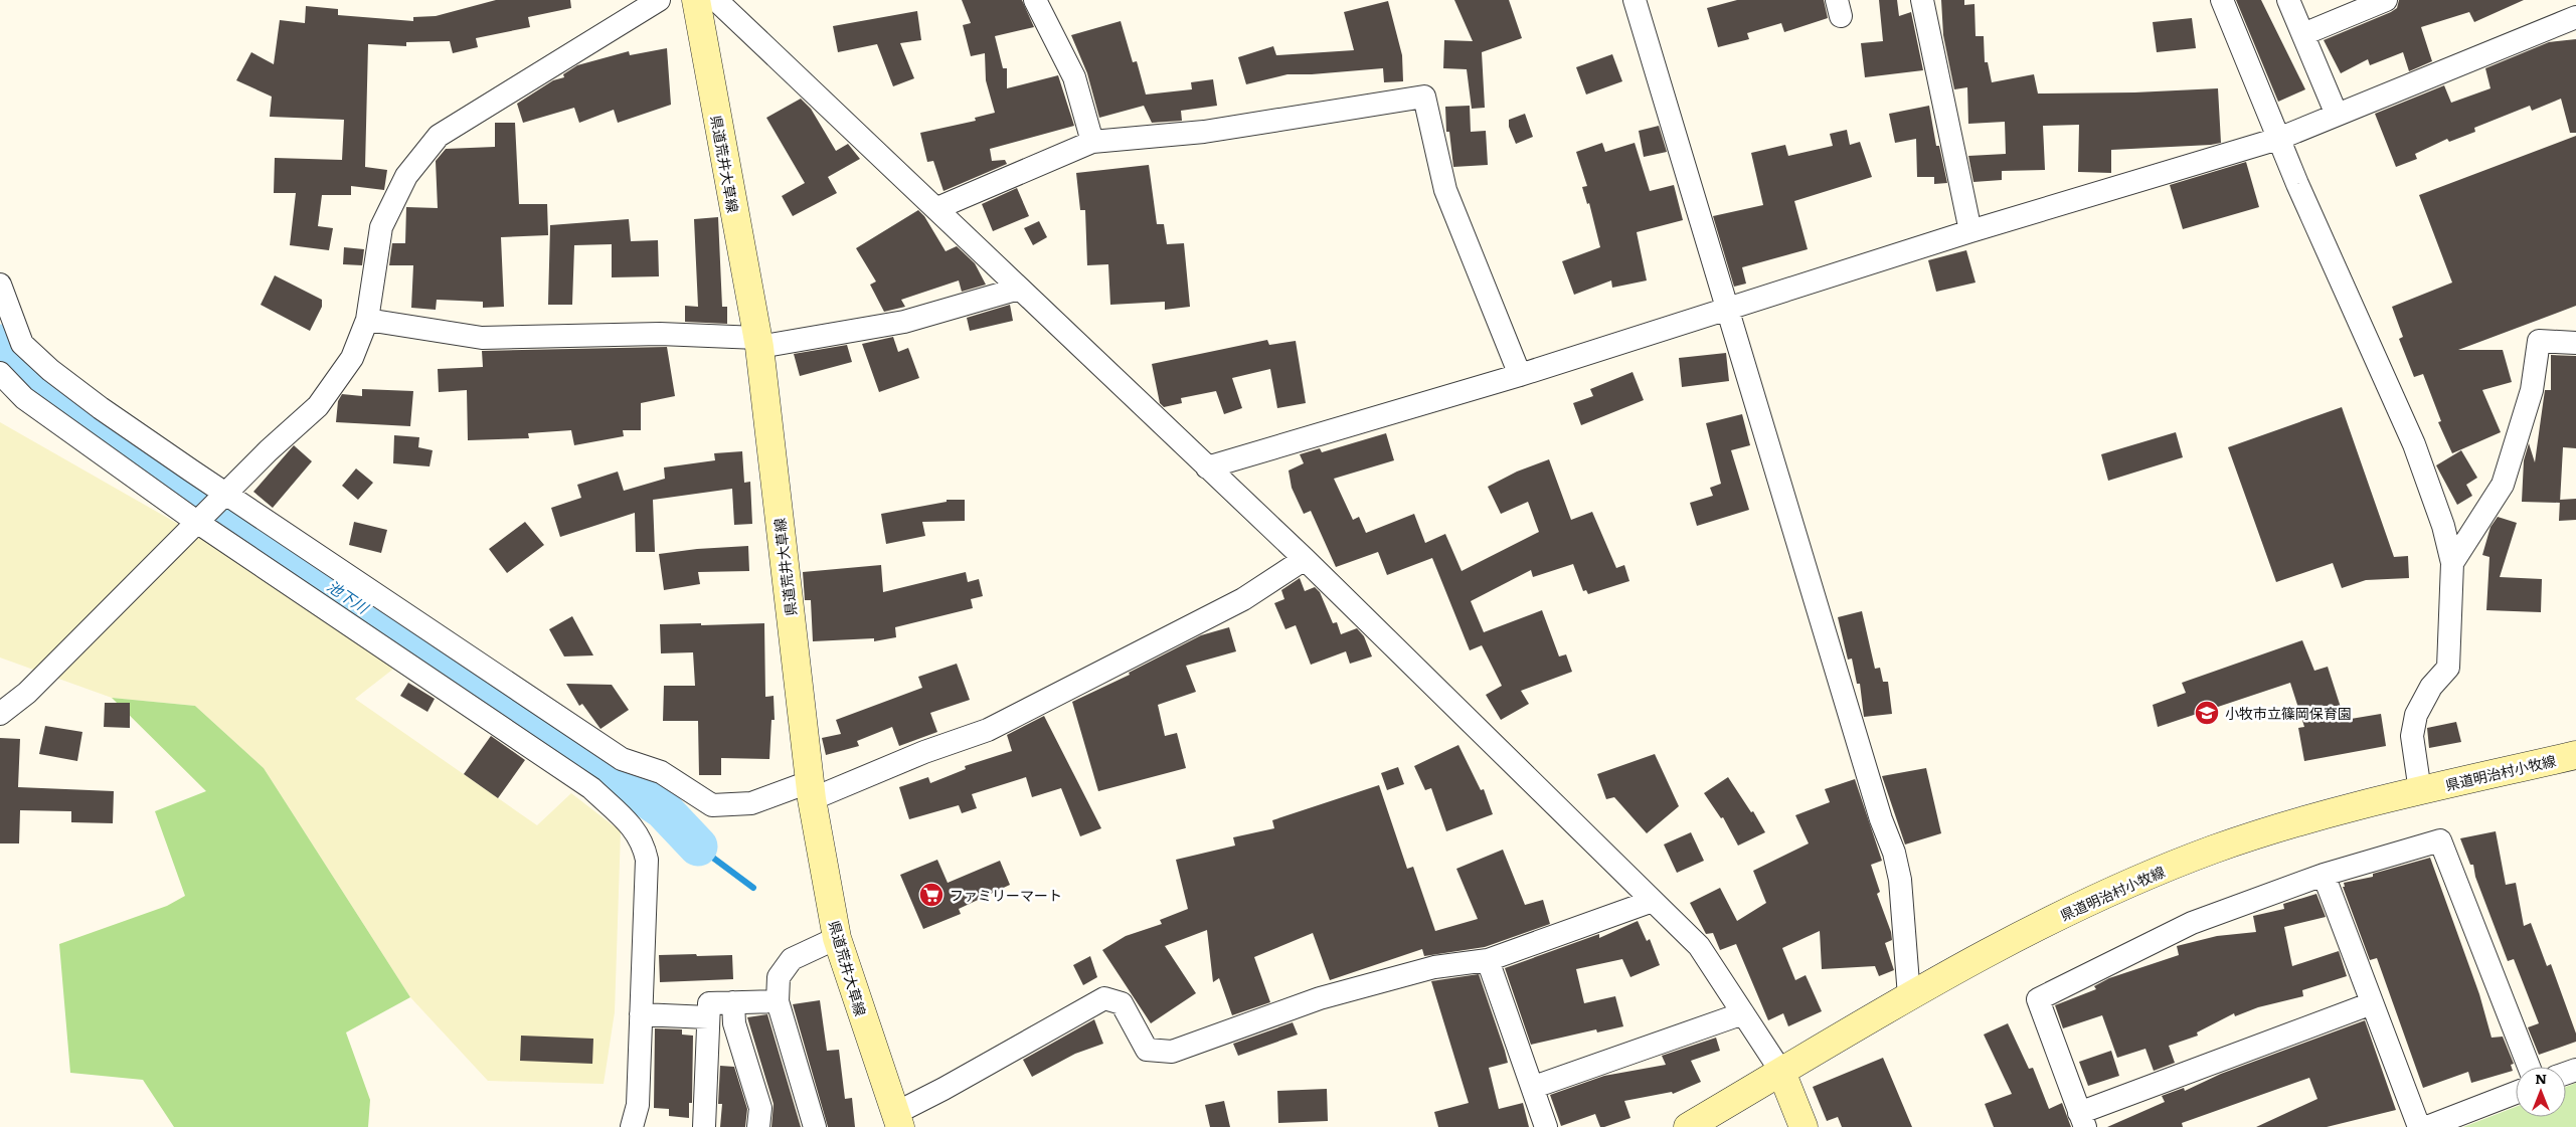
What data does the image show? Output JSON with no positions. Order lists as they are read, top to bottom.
{
  "streets": {
    "main road": ["県道荒井大草線", "県道明治村小牧線"]
  },
  "water": ["池下川"],
  "places": {
    "school or university": ["小牧市立篠岡保育園"],
    "supermarket": ["ファミリーマート"]
  },
  "north": "top"
}
